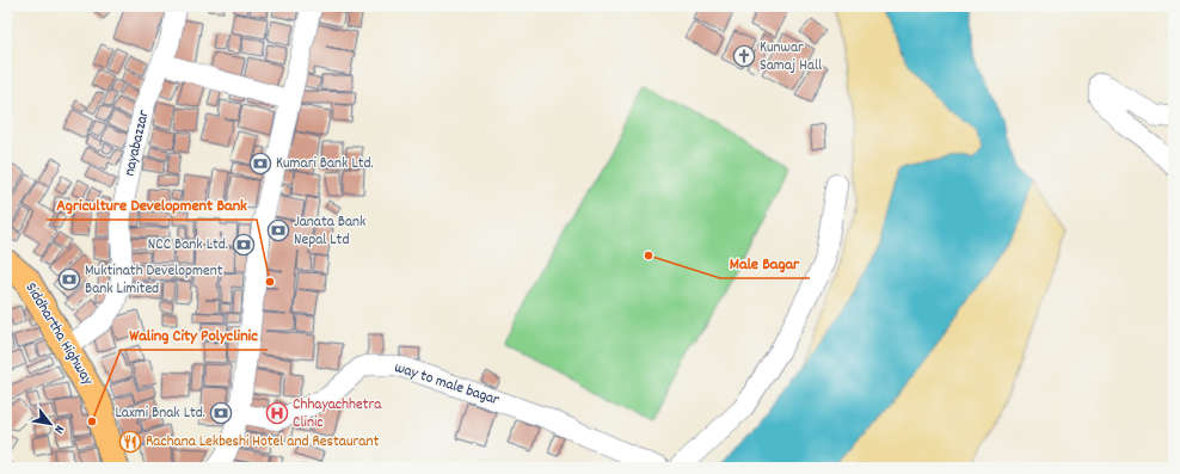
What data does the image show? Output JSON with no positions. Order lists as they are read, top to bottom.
{
  "streets": {
    "highway": ["Siddhartha Highway"],
    "street": ["nayabazzar", "way to male bagar"]
  },
  "crossings": [
    ["nayabazzar", "Siddhartha Highway"]
  ],
  "places": {
    "church": ["Kunwar Samaj Hall"],
    "bank": [
      "Kumari Bank Ltd.",
      "Janata Bank Nepal Ltd",
      "NCC Bank Ltd.",
      "Muktinath Development Bank Limited",
      "Laxmi Bnak Ltd."
    ],
    "other": ["Male Bagar", "Agriculture Development Bank", "Waling City Polyclinic"],
    "hospital": ["Chhayachhetra Clinic"],
    "restaurant": ["Rachana Lekbeshi Hotel and Restaurant"]
  },
  "north": "bottom right"
}
